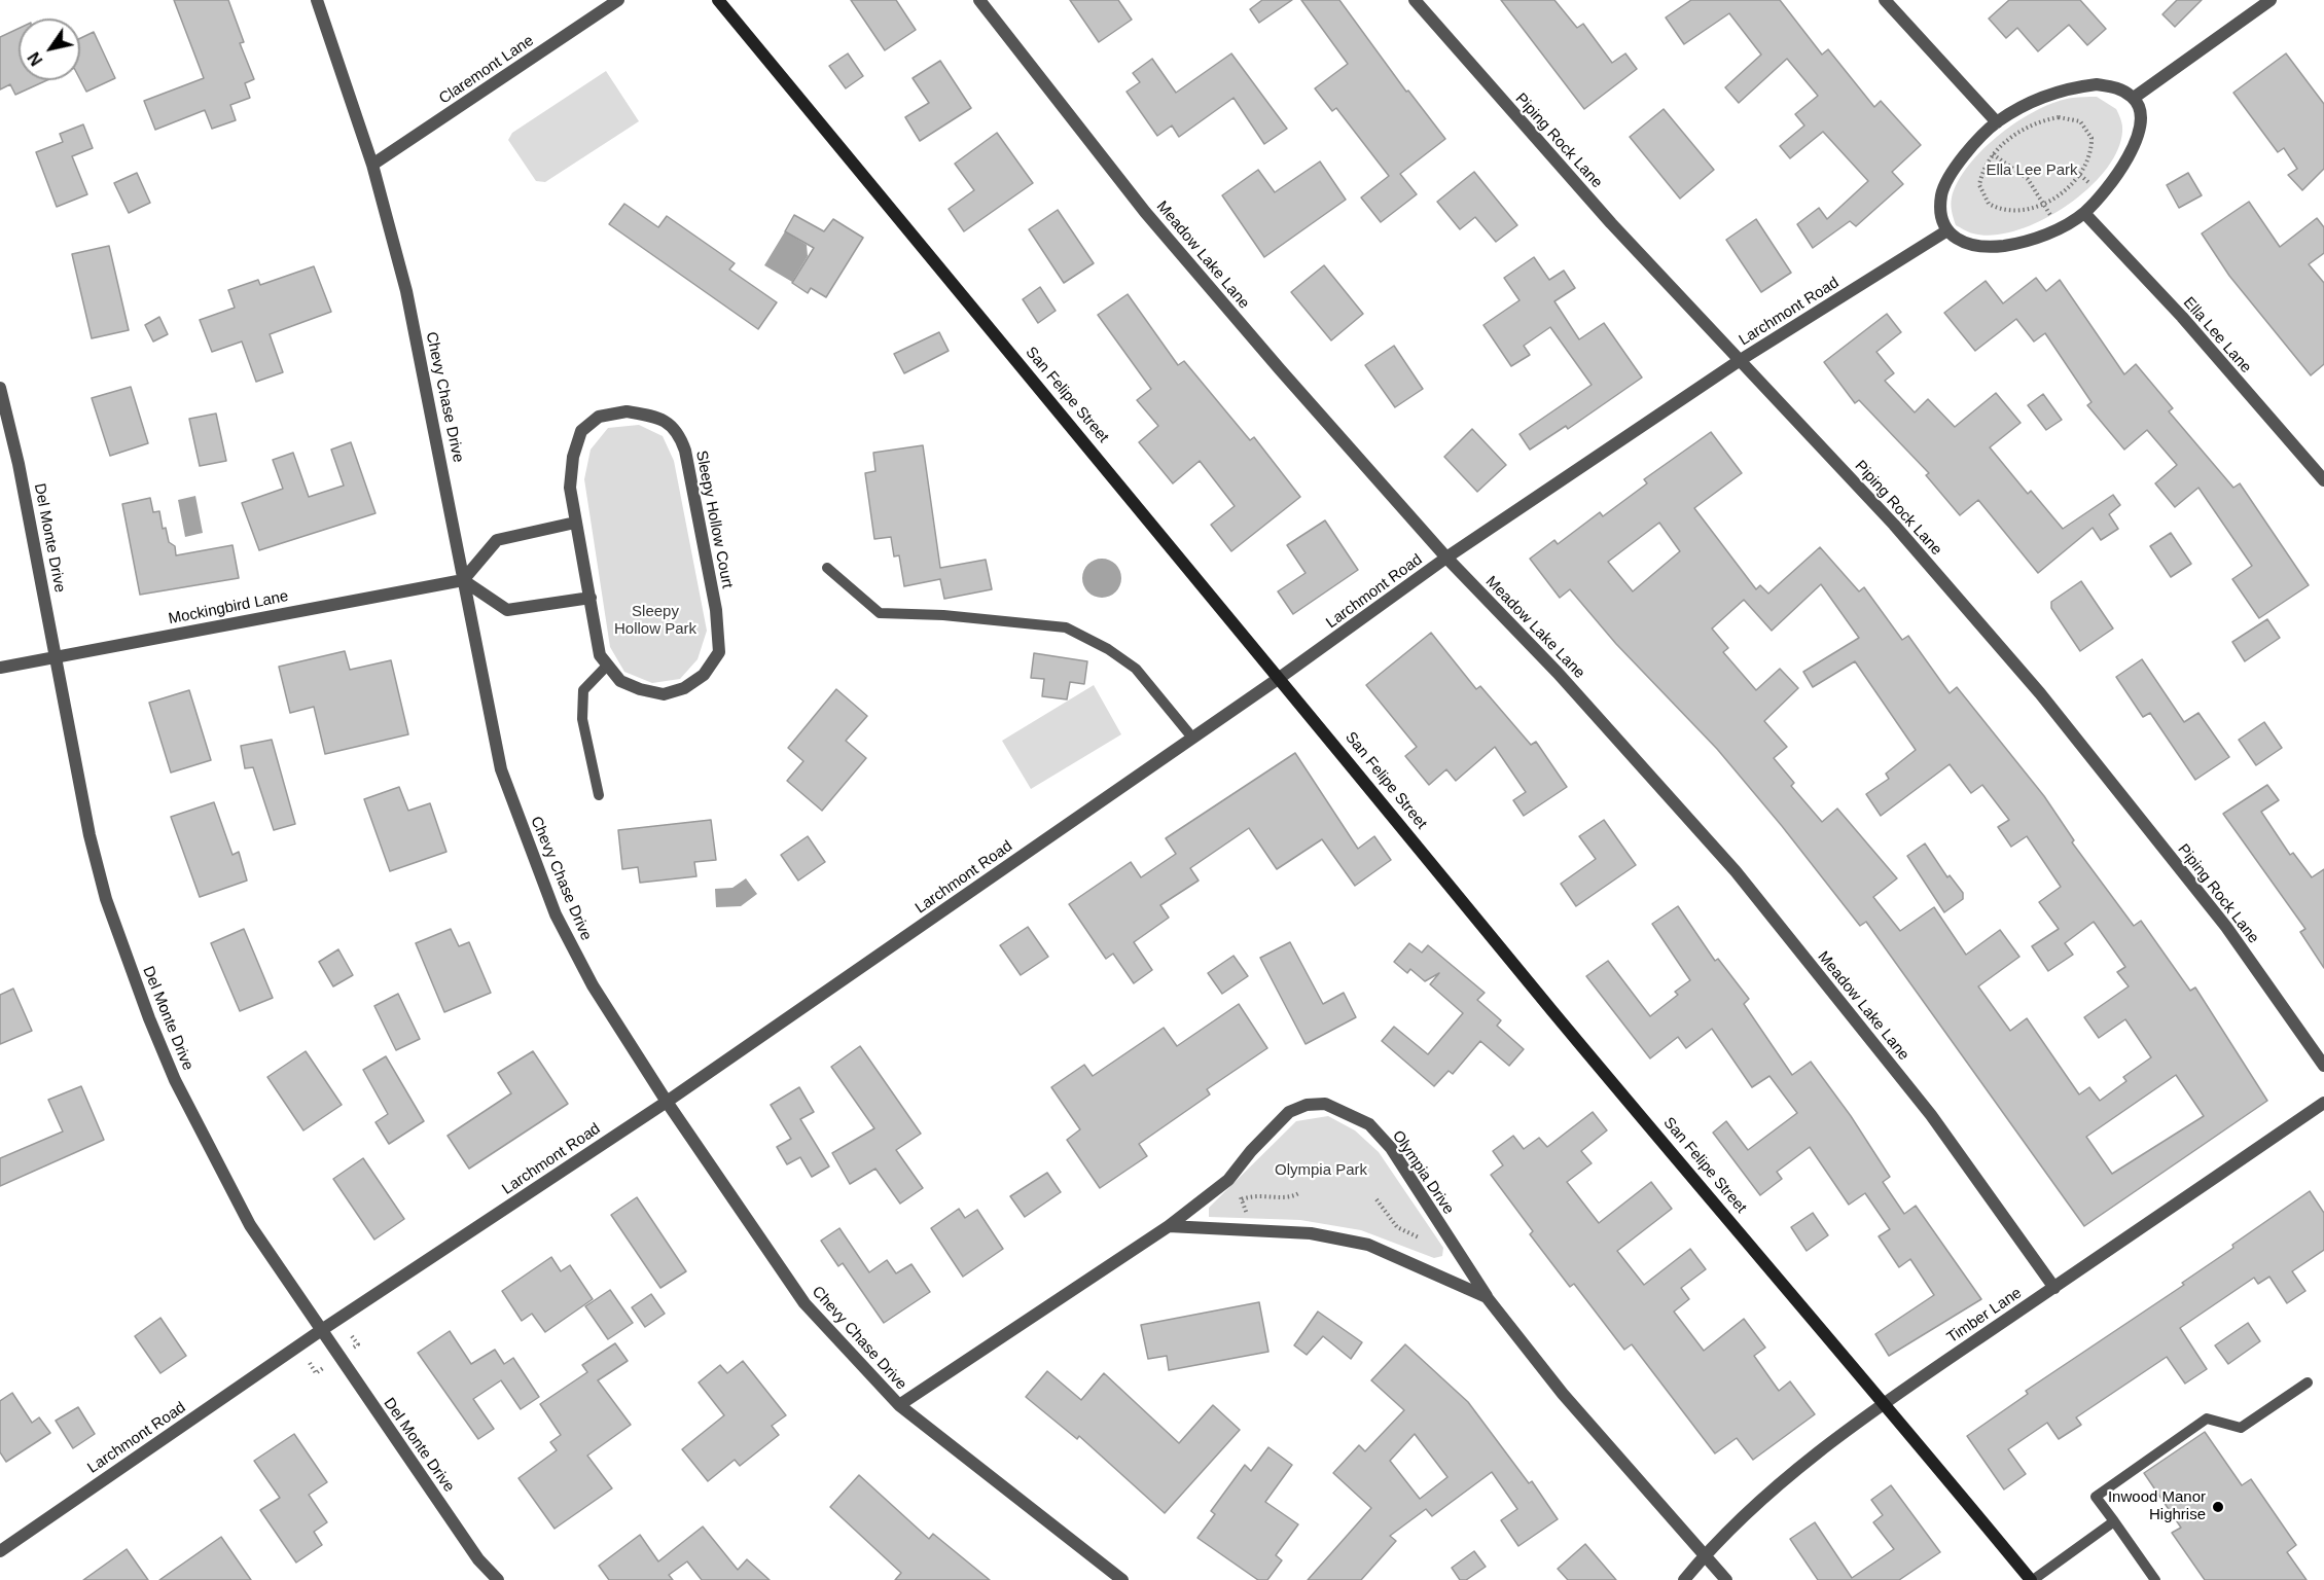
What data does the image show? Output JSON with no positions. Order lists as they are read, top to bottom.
{
  "streets": {
    "main road": ["San Felipe Street"],
    "street": [
      "Claremont Lane",
      "Piping Rock Lane",
      "Meadow Lake Lane",
      "Larchmont Road",
      "Ella Lee Lane",
      "Chevy Chase Drive",
      "Sleepy Hollow Court",
      "Del Monte Drive",
      "Mockingbird Lane",
      "Olympia Drive",
      "Timber Lane"
    ]
  },
  "crossings": [
    ["Claremont Lane", "Chevy Chase Drive"],
    ["Piping Rock Lane", "Larchmont Road"],
    ["Meadow Lake Lane", "Larchmont Road"],
    ["Meadow Lake Lane", "Timber Lane"],
    ["Larchmont Road", "San Felipe Street"],
    ["Larchmont Road", "Chevy Chase Drive"],
    ["Larchmont Road", "Del Monte Drive"],
    ["San Felipe Street", "Timber Lane"],
    ["Chevy Chase Drive", "Mockingbird Lane"],
    ["Chevy Chase Drive", "Olympia Drive"],
    ["Del Monte Drive", "Mockingbird Lane"],
    ["Olympia Drive", "Timber Lane"]
  ],
  "parks": ["Ella Lee Park", "Sleepy Hollow Park", "Olympia Park"],
  "places": ["Inwood Manor Highrise"],
  "north": "bottom left"
}
